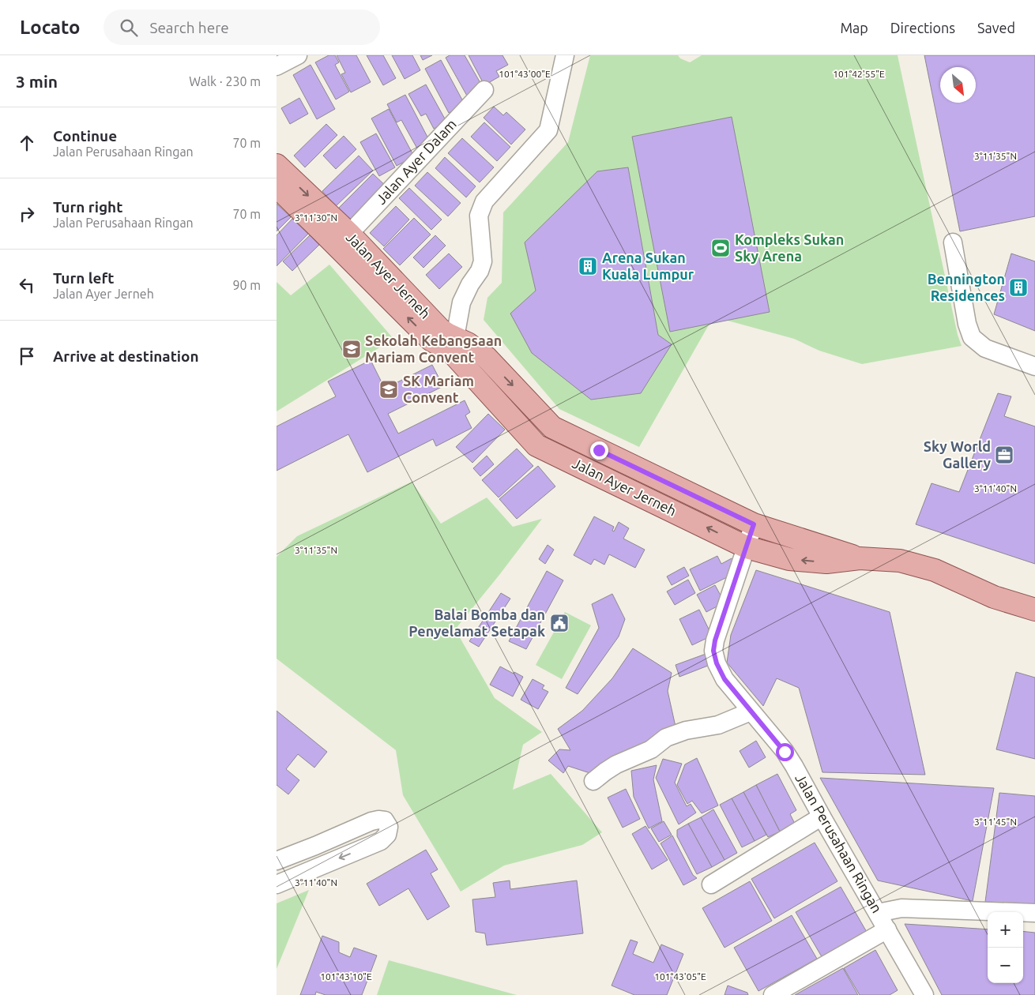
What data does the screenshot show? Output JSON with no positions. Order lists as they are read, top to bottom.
{
  "streets": {
    "main road": ["Jalan Ayer Jerneh"],
    "street": ["Jalan Ayer Dalam", "Jalan Perusahaan Ringan"]
  },
  "crossings": [
    ["Jalan Ayer Dalam", "Jalan Ayer Jerneh"],
    ["Jalan Ayer Jerneh", "Jalan Perusahaan Ringan"]
  ],
  "places": {
    "sports": ["Kompleks Sukan Sky Arena"],
    "building": ["Arena Sukan Kuala Lumpur", "Bennington Residences"],
    "school or university": ["Sekolah Kebangsaan Mariam Convent", "SK Mariam Convent"],
    "office": ["Sky World Gallery"],
    "public building": ["Balai Bomba dan Penyelamat Setapak"]
  },
  "north": "bottom right",
  "page": {
    "header": "Locato",
    "search": "Search here",
    "nav": ["Map", "Directions", "Saved"],
    "heading": ["3 min", "Walk · 230 m"],
    "list": [
      ["Continue", "Jalan Perusahaan Ringan", "70 m"],
      ["Turn right", "Jalan Perusahaan Ringan", "70 m"],
      ["Turn left", "Jalan Ayer Jerneh", "90 m"],
      "Arrive at destination"
    ],
    "map_buttons": ["+", "−"]
  },
  "coordinates": [
    "101°43'00\"E",
    "101°42'55\"E",
    "3°11'35\"N",
    "3°11'30\"N",
    "3°11'40\"N",
    "3°11'45\"N",
    "101°43'10\"E",
    "101°43'05\"E"
  ]
}
